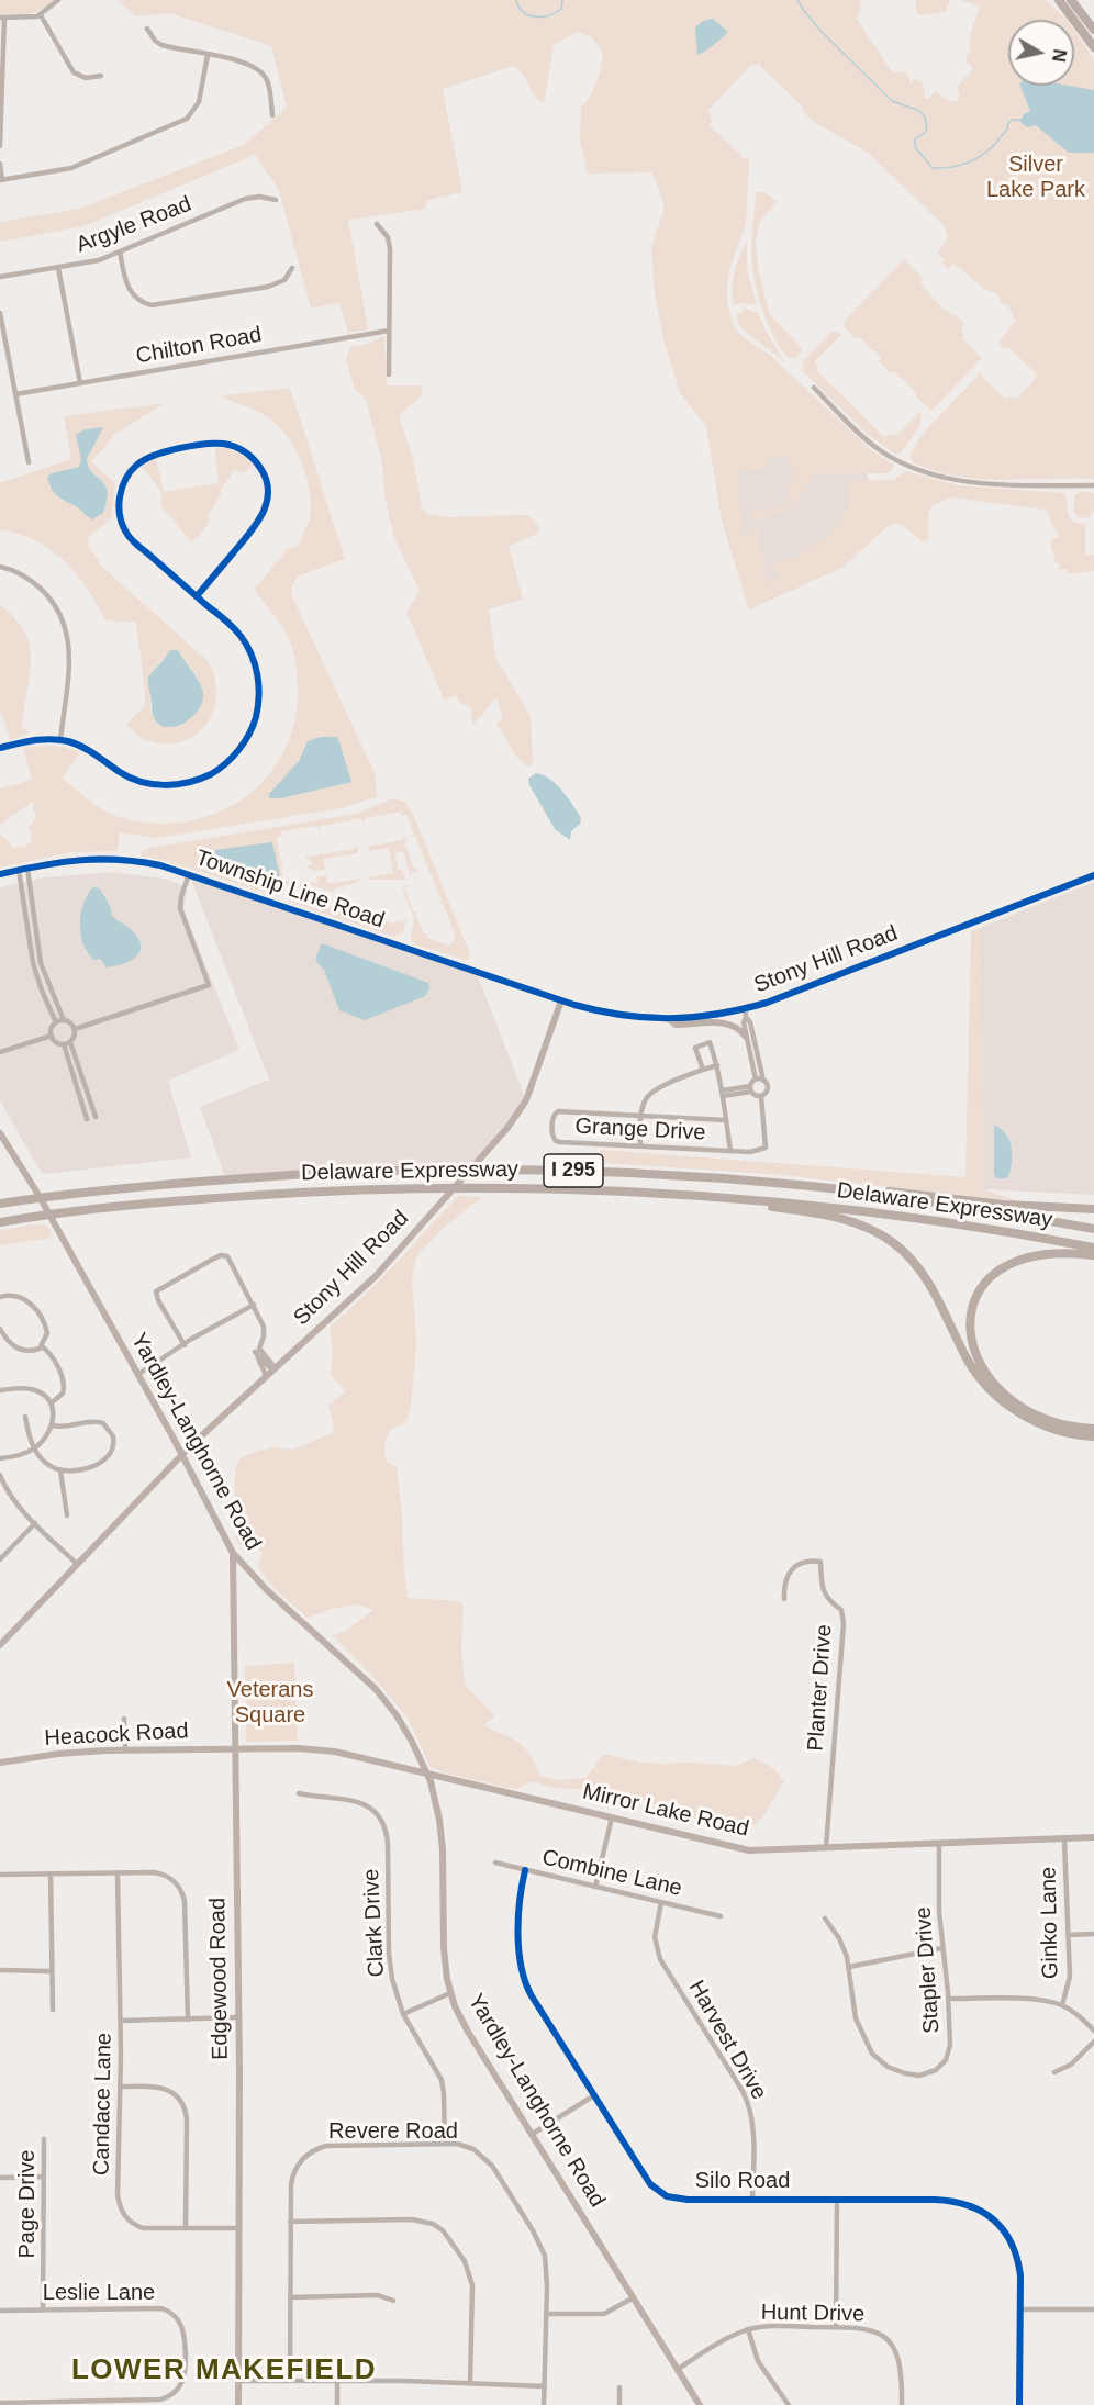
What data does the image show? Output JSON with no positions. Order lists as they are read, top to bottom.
{
  "streets": {
    "highway": ["I 295", "Delaware Expressway"],
    "street": [
      "Argyle Road",
      "Chilton Road",
      "Township Line Road",
      "Stony Hill Road",
      "Grange Drive",
      "Yardley-Langhorne Road",
      "Planter Drive",
      "Heacock Road",
      "Mirror Lake Road",
      "Combine Lane",
      "Clark Drive",
      "Ginko Lane",
      "Stapler Drive",
      "Edgewood Road",
      "Harvest Drive",
      "Candace Lane",
      "Revere Road",
      "Silo Road",
      "Page Drive",
      "Leslie Lane",
      "Hunt Drive"
    ]
  },
  "crossings": [
    ["Township Line Road", "Stony Hill Road"],
    ["Stony Hill Road", "Yardley-Langhorne Road"],
    ["Yardley-Langhorne Road", "Mirror Lake Road"],
    ["Yardley-Langhorne Road", "Edgewood Road"],
    ["Yardley-Langhorne Road", "Hunt Drive"],
    ["Planter Drive", "Mirror Lake Road"],
    ["Heacock Road", "Mirror Lake Road"],
    ["Heacock Road", "Edgewood Road"],
    ["Mirror Lake Road", "Ginko Lane"],
    ["Mirror Lake Road", "Stapler Drive"],
    ["Mirror Lake Road", "Edgewood Road"],
    ["Combine Lane", "Harvest Drive"],
    ["Combine Lane", "Silo Road"],
    ["Clark Drive", "Revere Road"],
    ["Edgewood Road", "Candace Lane"],
    ["Harvest Drive", "Silo Road"],
    ["Page Drive", "Leslie Lane"]
  ],
  "districts": ["LOWER MAKEFIELD"],
  "parks": ["Silver Lake Park", "Veterans Square"],
  "north": "right"
}
